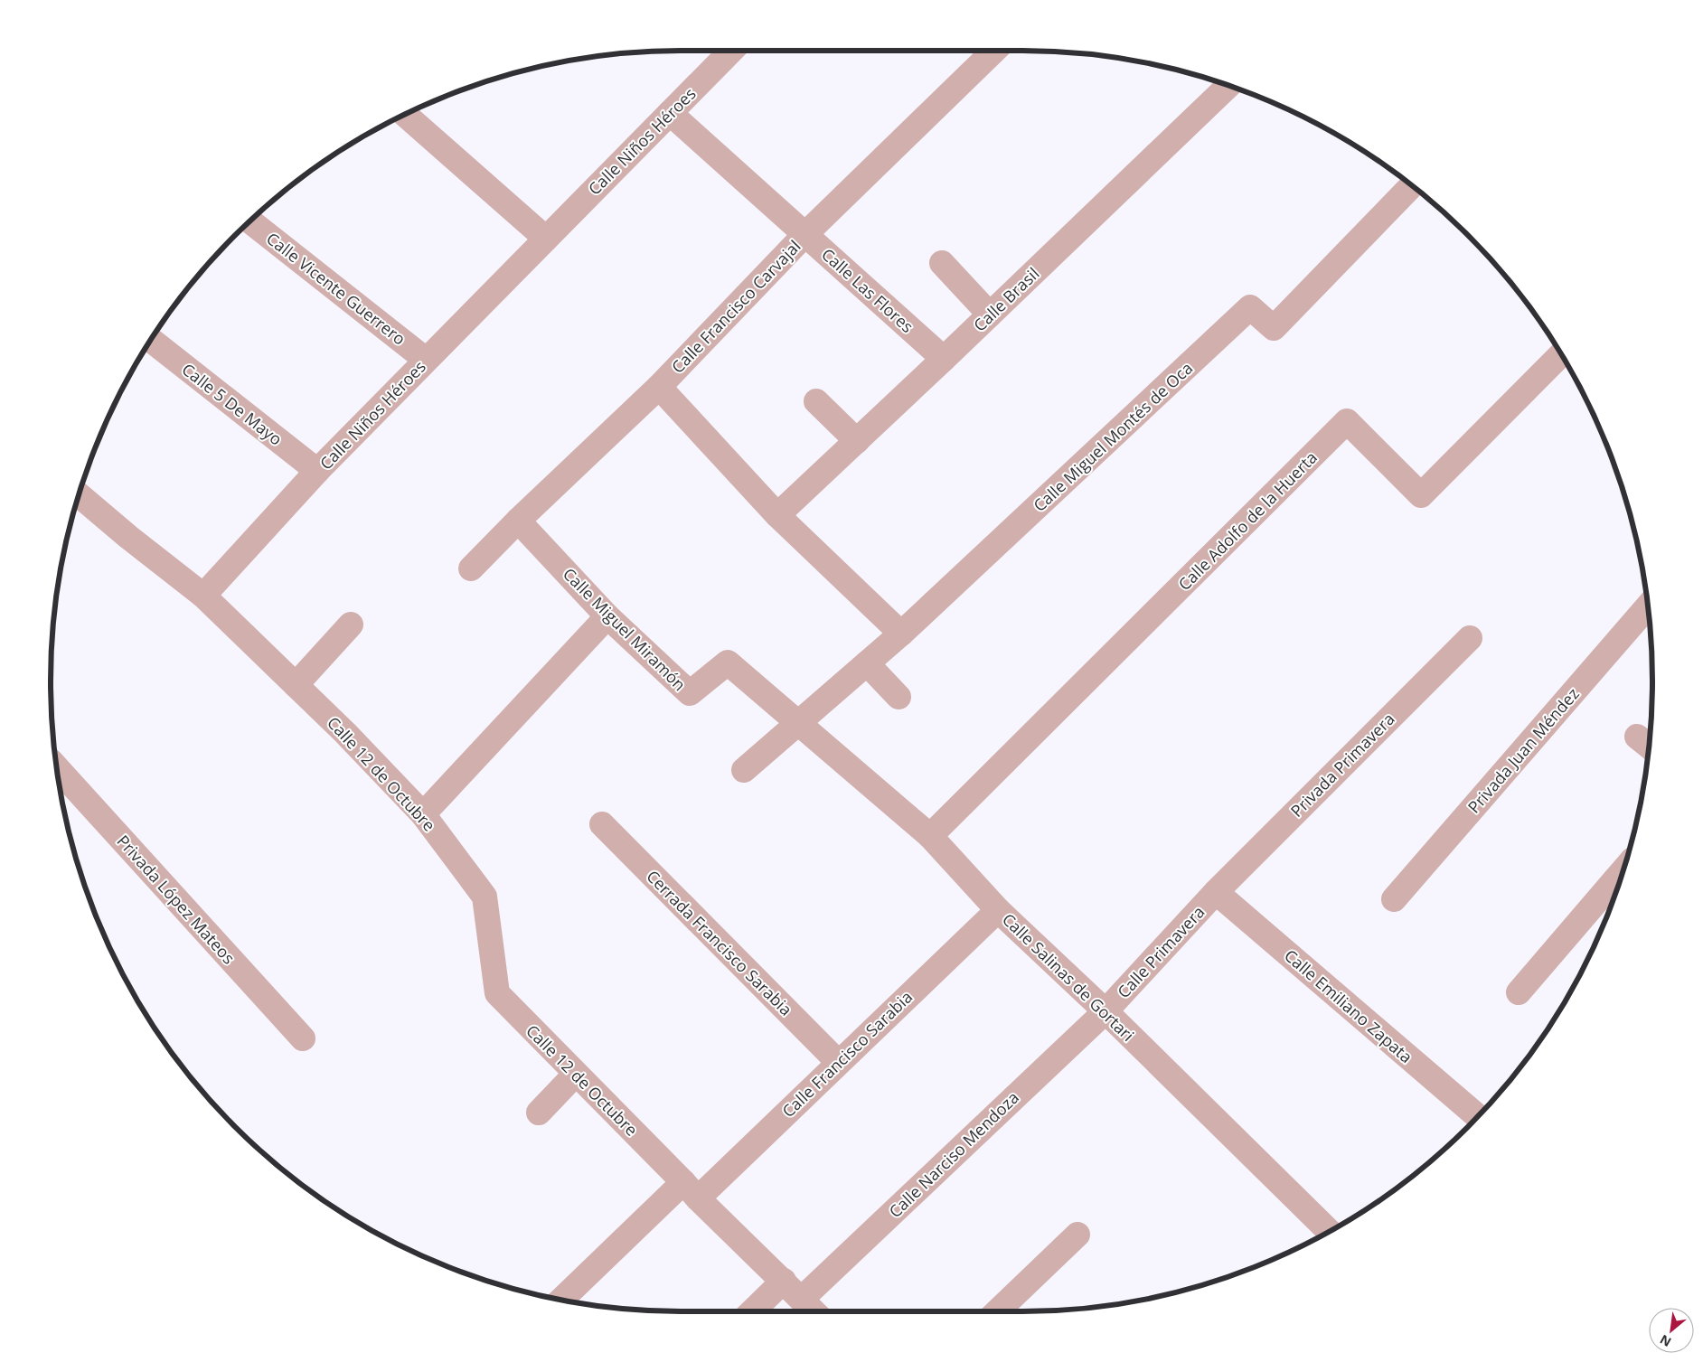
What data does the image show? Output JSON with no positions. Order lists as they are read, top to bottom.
{
  "streets": {
    "street": [
      "Calle Niños Héroes",
      "Calle Vicente Guerrero",
      "Calle Las Flores",
      "Calle Brasil",
      "Calle Francisco Carvajal",
      "Calle 5 De Mayo",
      "Calle Miguel Montés de Oca",
      "Calle Adolfo de la Huerta",
      "Calle Miguel Miramón",
      "Privada Juan Méndez",
      "Privada Primavera",
      "Calle 12 de Octubre",
      "Privada López Mateos",
      "Cerrada Francisco Sarabia",
      "Calle Primavera",
      "Calle Salinas de Gortari",
      "Calle Emiliano Zapata",
      "Calle Francisco Sarabia",
      "Calle Narciso Mendoza"
    ]
  },
  "crossings": [
    ["Calle Niños Héroes", "Calle Vicente Guerrero"],
    ["Calle Niños Héroes", "Calle Las Flores"],
    ["Calle Niños Héroes", "Calle 5 De Mayo"],
    ["Calle Niños Héroes", "Calle 12 de Octubre"],
    ["Calle Las Flores", "Calle Brasil"],
    ["Calle Las Flores", "Calle Francisco Carvajal"],
    ["Calle Francisco Carvajal", "Calle Miguel Miramón"],
    ["Calle Miguel Montés de Oca", "Calle Miguel Miramón"],
    ["Calle Miguel Montés de Oca", "Calle Salinas de Gortari"],
    ["Calle Adolfo de la Huerta", "Calle Salinas de Gortari"],
    ["Calle Miguel Miramón", "Calle Salinas de Gortari"],
    ["Privada Primavera", "Calle Primavera"],
    ["Privada Primavera", "Calle Emiliano Zapata"],
    ["Calle 12 de Octubre", "Calle Francisco Sarabia"],
    ["Calle 12 de Octubre", "Calle Narciso Mendoza"],
    ["Cerrada Francisco Sarabia", "Calle Francisco Sarabia"],
    ["Calle Primavera", "Calle Salinas de Gortari"],
    ["Calle Primavera", "Calle Emiliano Zapata"],
    ["Calle Primavera", "Calle Narciso Mendoza"],
    ["Calle Salinas de Gortari", "Calle Francisco Sarabia"],
    ["Calle Salinas de Gortari", "Calle Narciso Mendoza"]
  ],
  "north": "bottom left"
}
